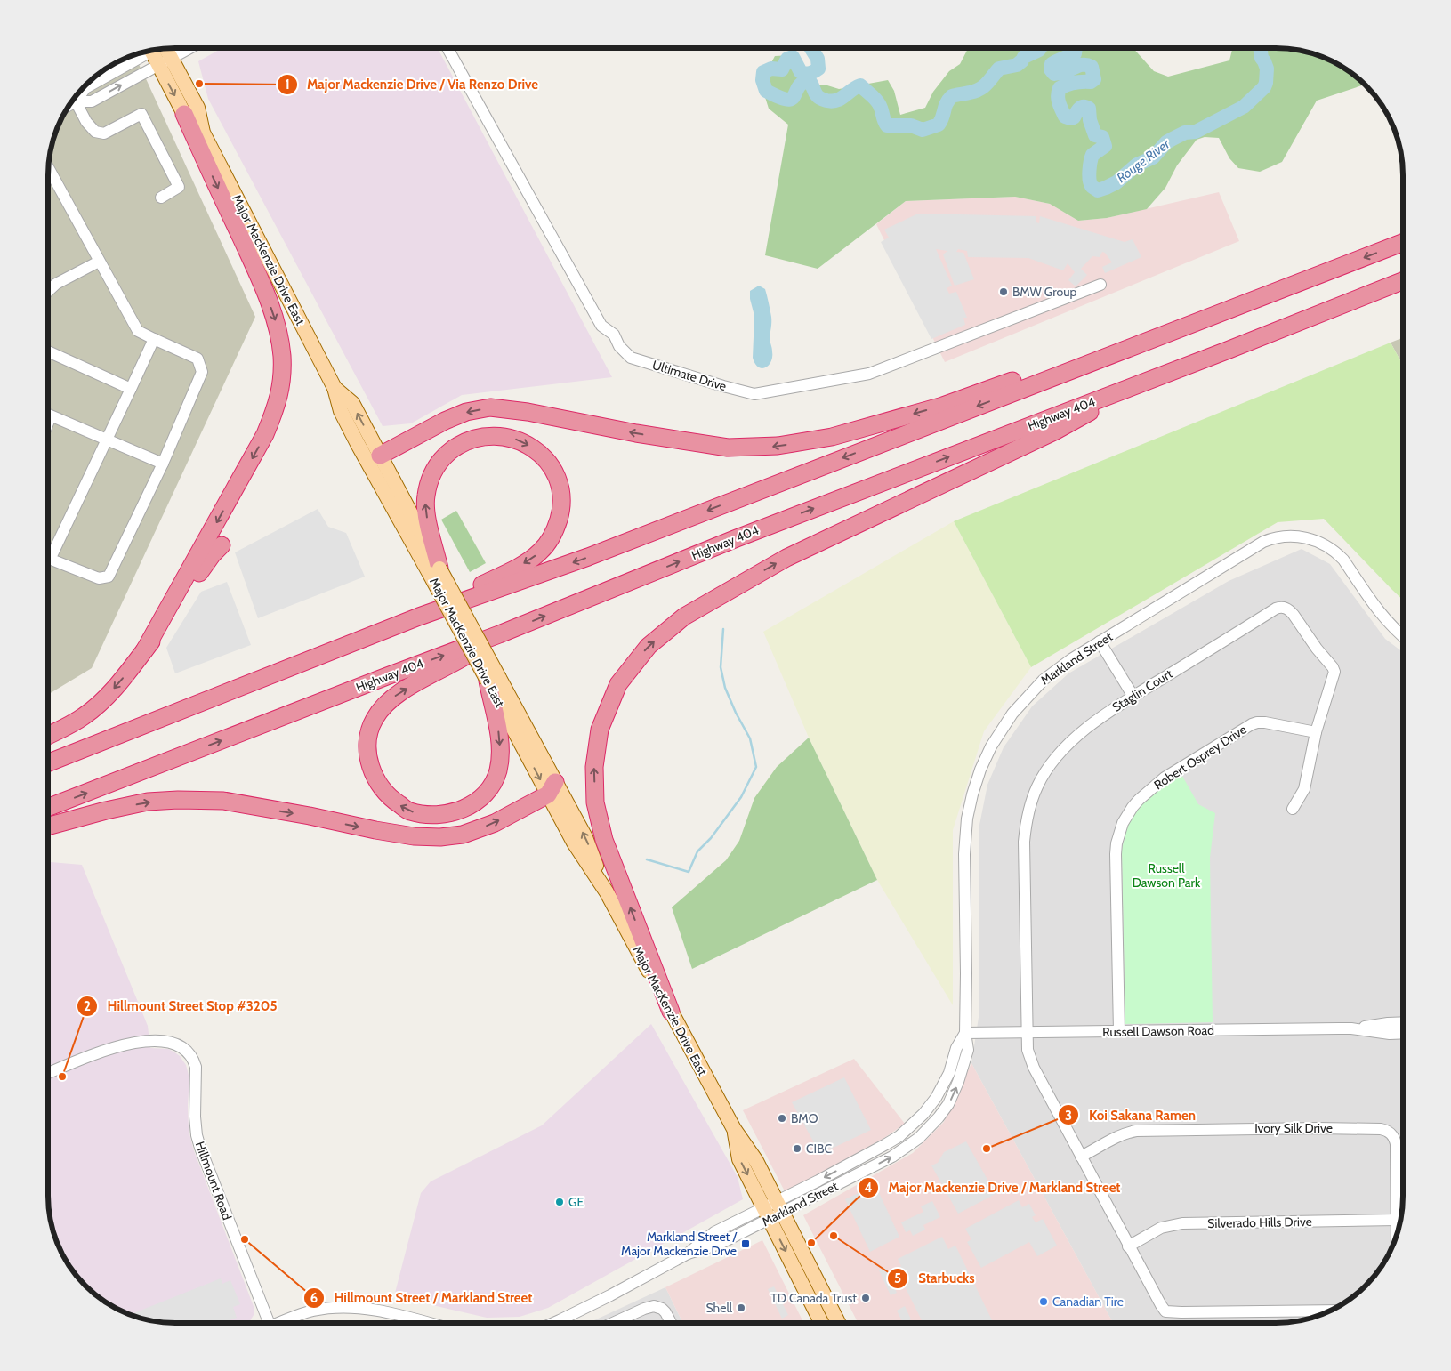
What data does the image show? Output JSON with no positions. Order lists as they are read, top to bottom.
{
  "streets": {
    "highway": ["Highway 404"],
    "main road": ["Major MacKenzie Drive East"],
    "street": [
      "Ultimate Drive",
      "Markland Street",
      "Staglin Court",
      "Robert Osprey Drive",
      "Russell Dawson Road",
      "Ivory Silk Drive",
      "Hillmount Road",
      "Silverado Hills Drive"
    ]
  },
  "crossings": [
    ["Major MacKenzie Drive East", "Markland Street"],
    ["Markland Street", "Russell Dawson Road"],
    ["Staglin Court", "Robert Osprey Drive"],
    ["Staglin Court", "Russell Dawson Road"],
    ["Staglin Court", "Ivory Silk Drive"],
    ["Staglin Court", "Silverado Hills Drive"],
    ["Robert Osprey Drive", "Russell Dawson Road"],
    ["Ivory Silk Drive", "Silverado Hills Drive"]
  ],
  "water": ["Rouge River"],
  "parks": ["Russell Dawson Park"],
  "places": {
    "other": [
      "Major Mackenzie Drive / Via Renzo Drive",
      "BMW Group",
      "Hillmount Street Stop #3205",
      "BMO",
      "CIBC",
      "Koi Sakana Ramen",
      "GE",
      "Starbucks",
      "Hillmount Street / Markland Street",
      "Major Mackenzie Drive / Markland Street",
      "TD Canada Trust",
      "Canadian Tire",
      "Shell"
    ],
    "transit": ["Markland Street / Major Mackenzie Drve"]
  }
}
